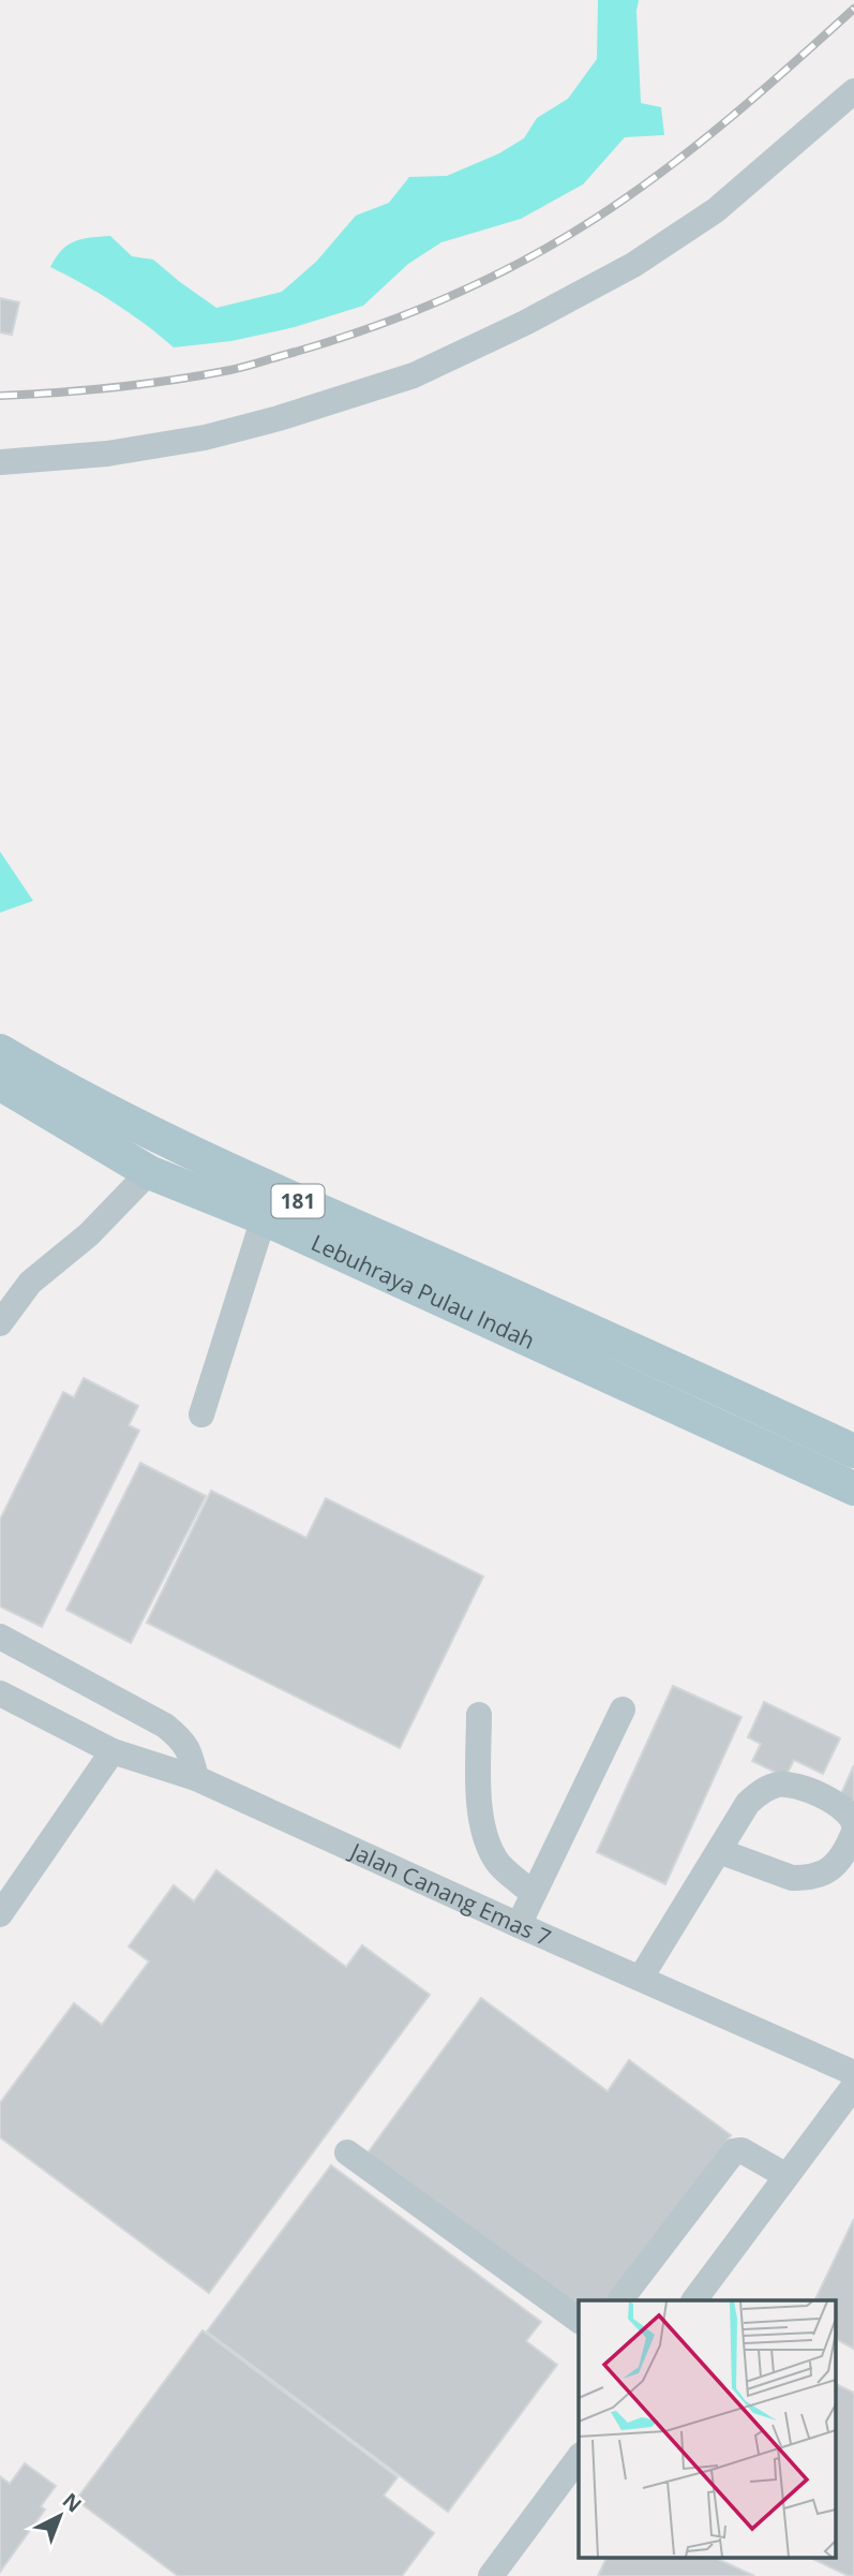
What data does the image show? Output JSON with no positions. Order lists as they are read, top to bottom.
{
  "streets": {
    "main road": ["181", "Lebuhraya Pulau Indah"],
    "street": ["Jalan Canang Emas 7"]
  },
  "north": "top right"
}
